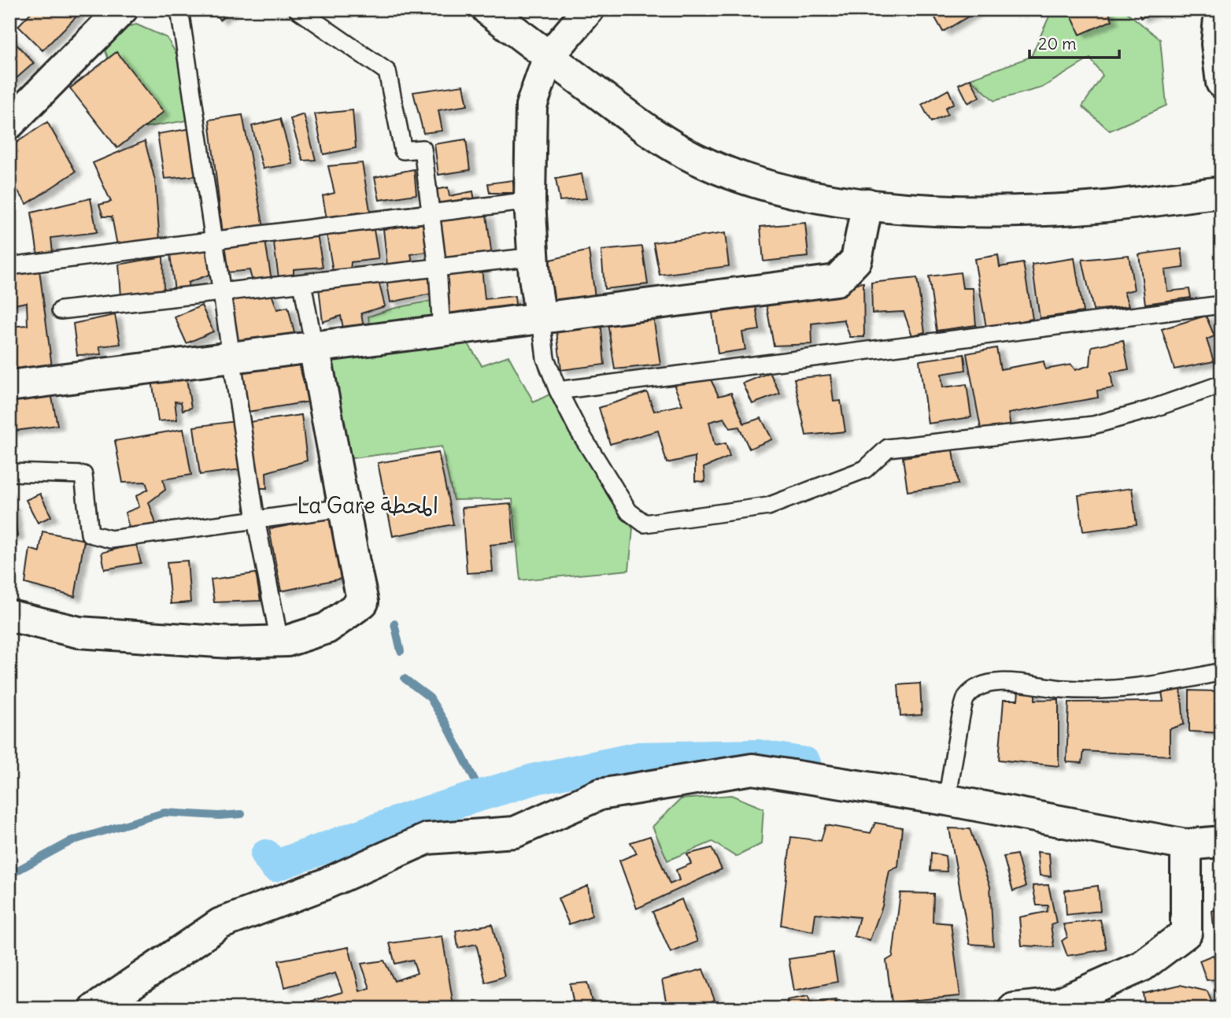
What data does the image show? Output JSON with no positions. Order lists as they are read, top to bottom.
{
  "districts": ["La Gare المحطة"],
  "scale_bar": "20 m"
}
